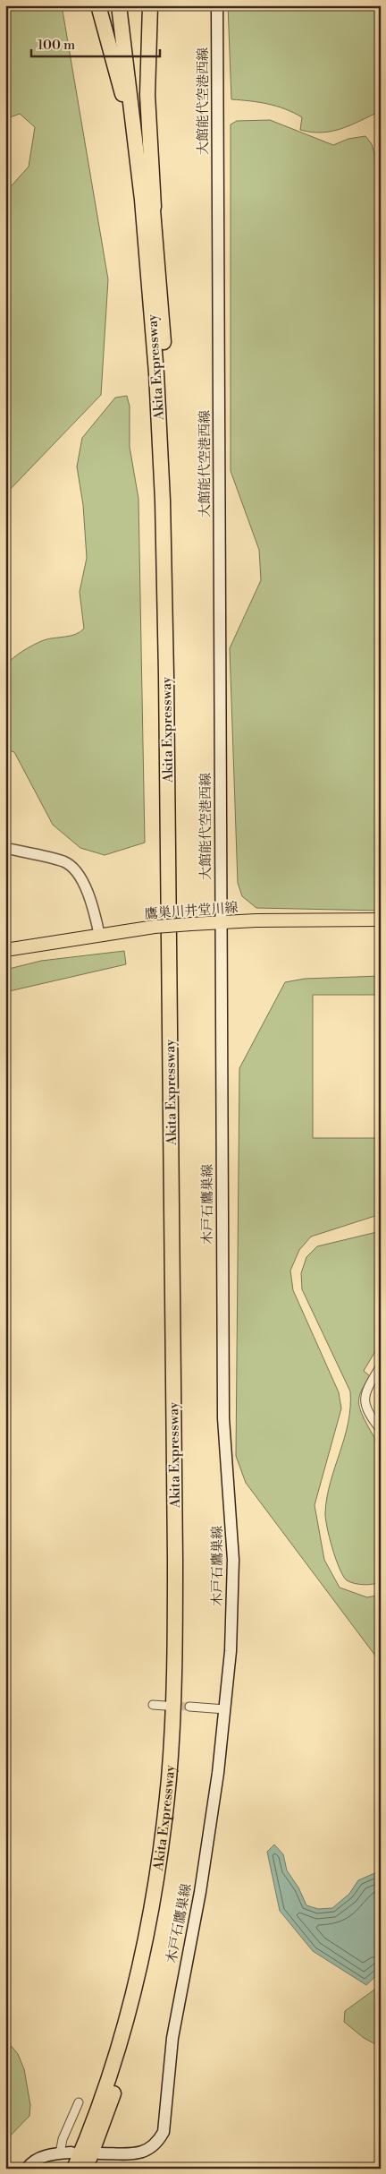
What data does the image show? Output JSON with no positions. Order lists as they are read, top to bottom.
{
  "streets": {
    "highway": ["Akita Expressway"],
    "main road": ["大館能代空港西線", "鷹巣川井堂川線", "木戸石鷹巣線"]
  },
  "crossings": [
    ["大館能代空港西線", "鷹巣川井堂川線"],
    ["大館能代空港西線", "木戸石鷹巣線"],
    ["Akita Expressway", "木戸石鷹巣線"],
    ["鷹巣川井堂川線", "木戸石鷹巣線"]
  ],
  "scale_bar": "100 m"
}
